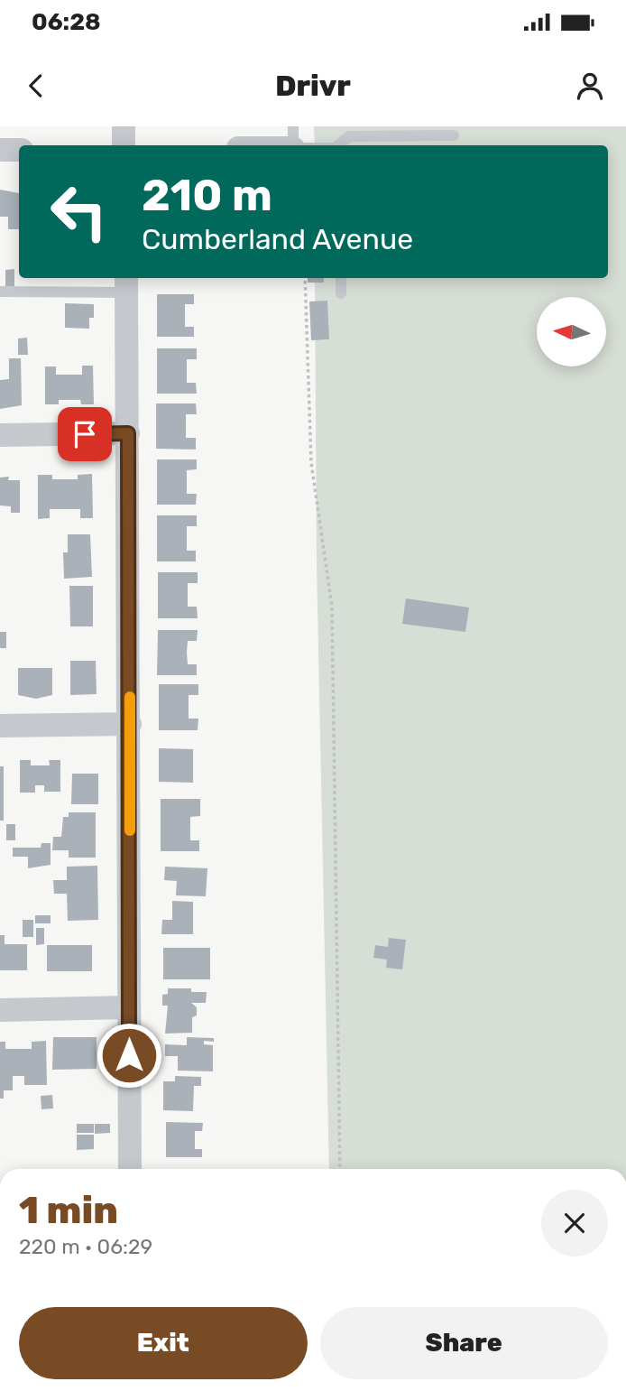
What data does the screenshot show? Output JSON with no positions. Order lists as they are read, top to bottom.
{
  "north": "left",
  "page": {
    "status": "06:28",
    "header": "Drivr",
    "turn": ["210 m", "Cumberland Avenue"],
    "heading": ["1 min", "220 m · 06:29"],
    "buttons": ["Exit", "Share"]
  }
}
